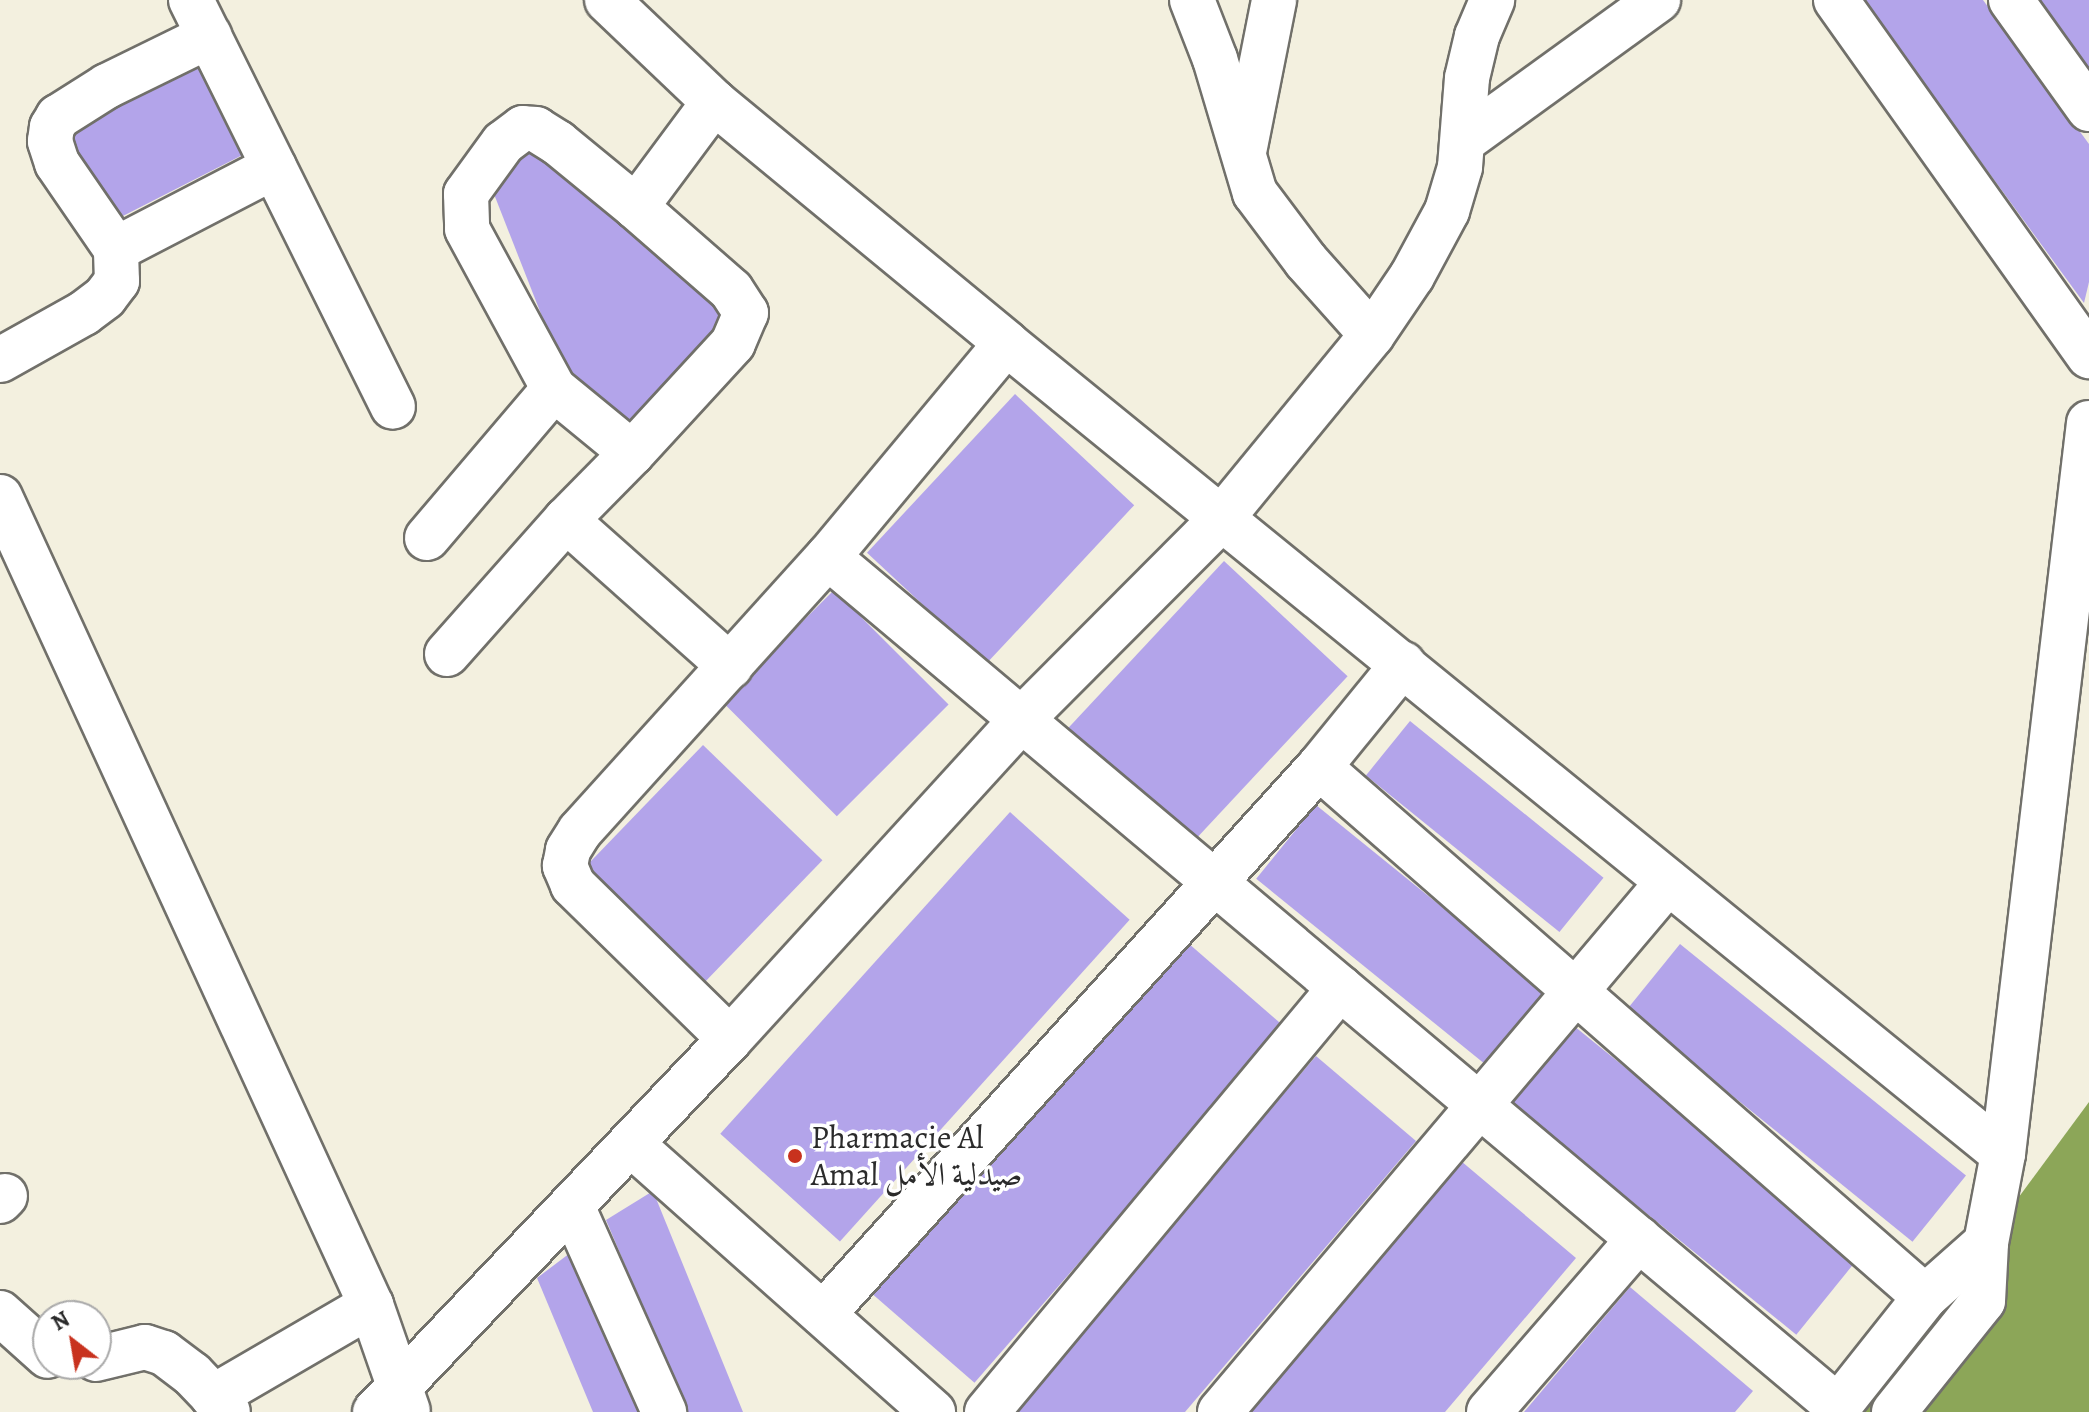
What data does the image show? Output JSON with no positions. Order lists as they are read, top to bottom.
{
  "places": ["Pharmacie Al Amal صيدلية الأمل"],
  "north": "top left"
}
